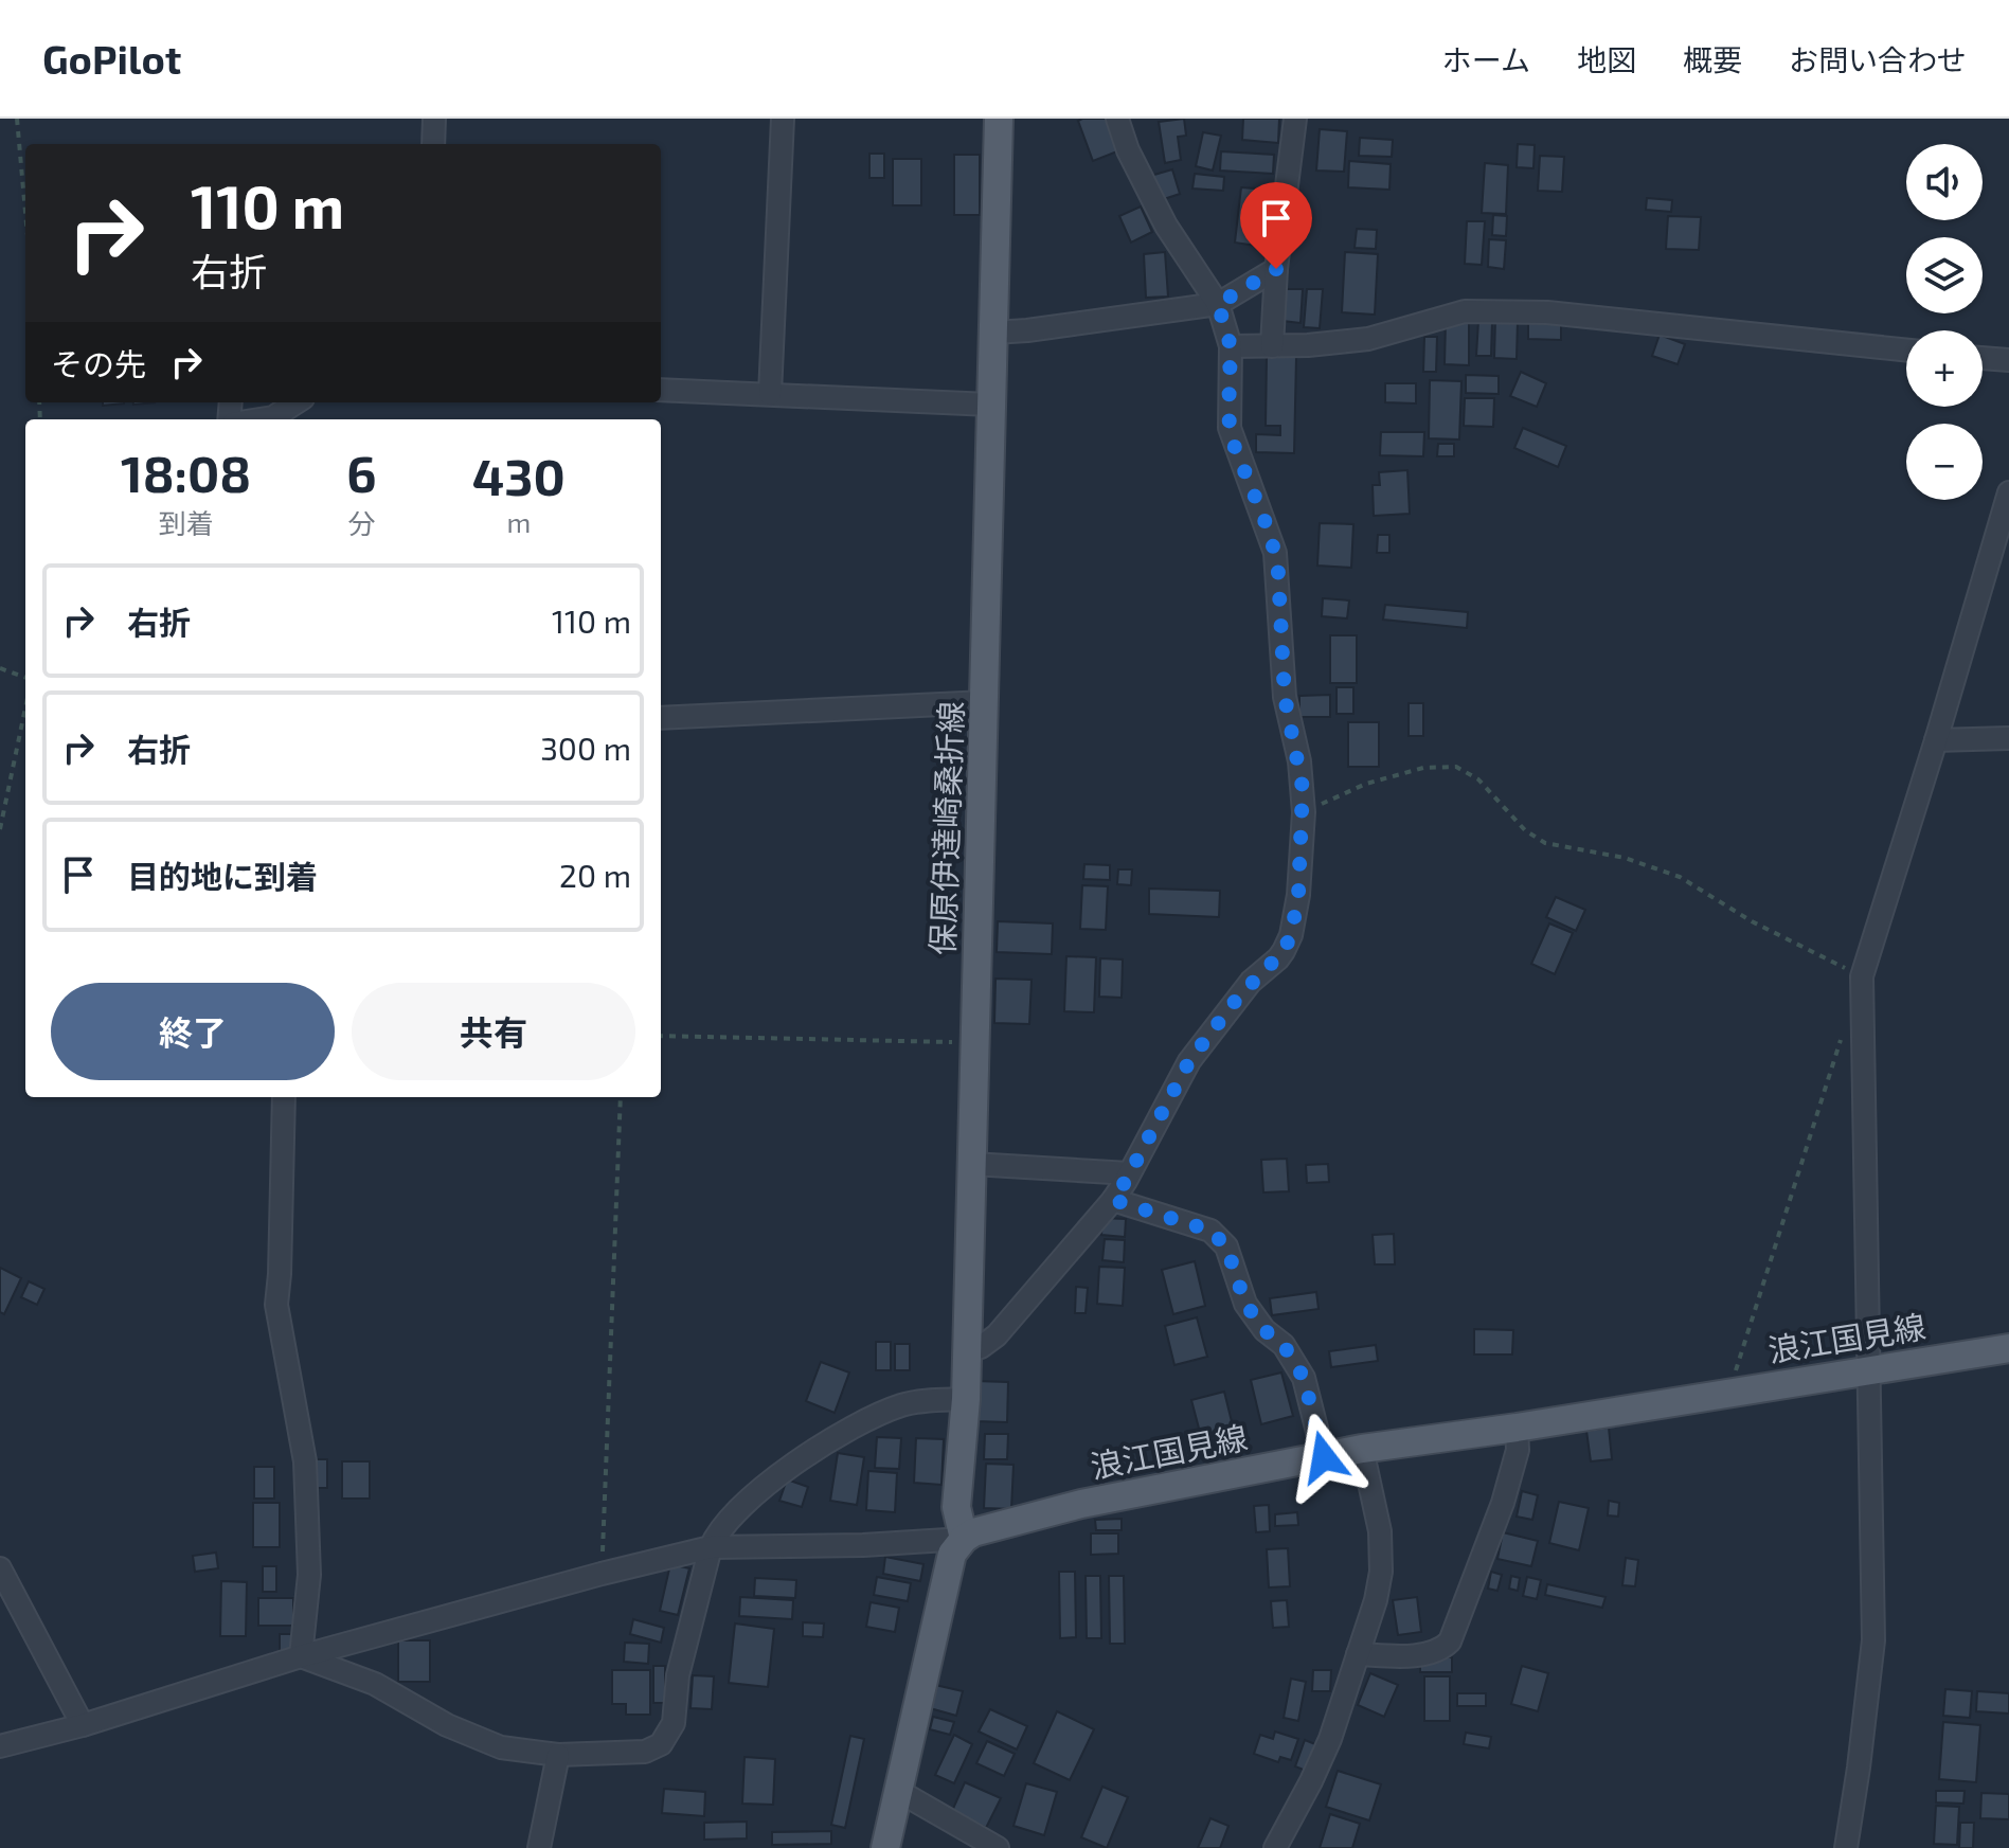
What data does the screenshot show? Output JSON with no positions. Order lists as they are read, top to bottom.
{
  "streets": {
    "main road": ["保原伊達崎桑折線", "浪江国見線"]
  },
  "crossings": [
    ["保原伊達崎桑折線", "浪江国見線"]
  ],
  "page": {
    "header": "GoPilot",
    "nav": [
      "ホーム",
      "地図",
      "概要",
      "お問い合わせ"
    ],
    "map_buttons": ["+", "−"],
    "turn": ["110 m", "右折"],
    "then": "その先",
    "eta": [
      "18:08",
      "到着",
      "6",
      "分",
      "430",
      "m"
    ],
    "list": [
      {
        "name": "右折",
        "value": "110 m"
      },
      {
        "name": "右折",
        "value": "300 m"
      },
      {
        "name": "目的地に到着",
        "value": "20 m"
      }
    ],
    "buttons": ["終了", "共有"]
  }
}
